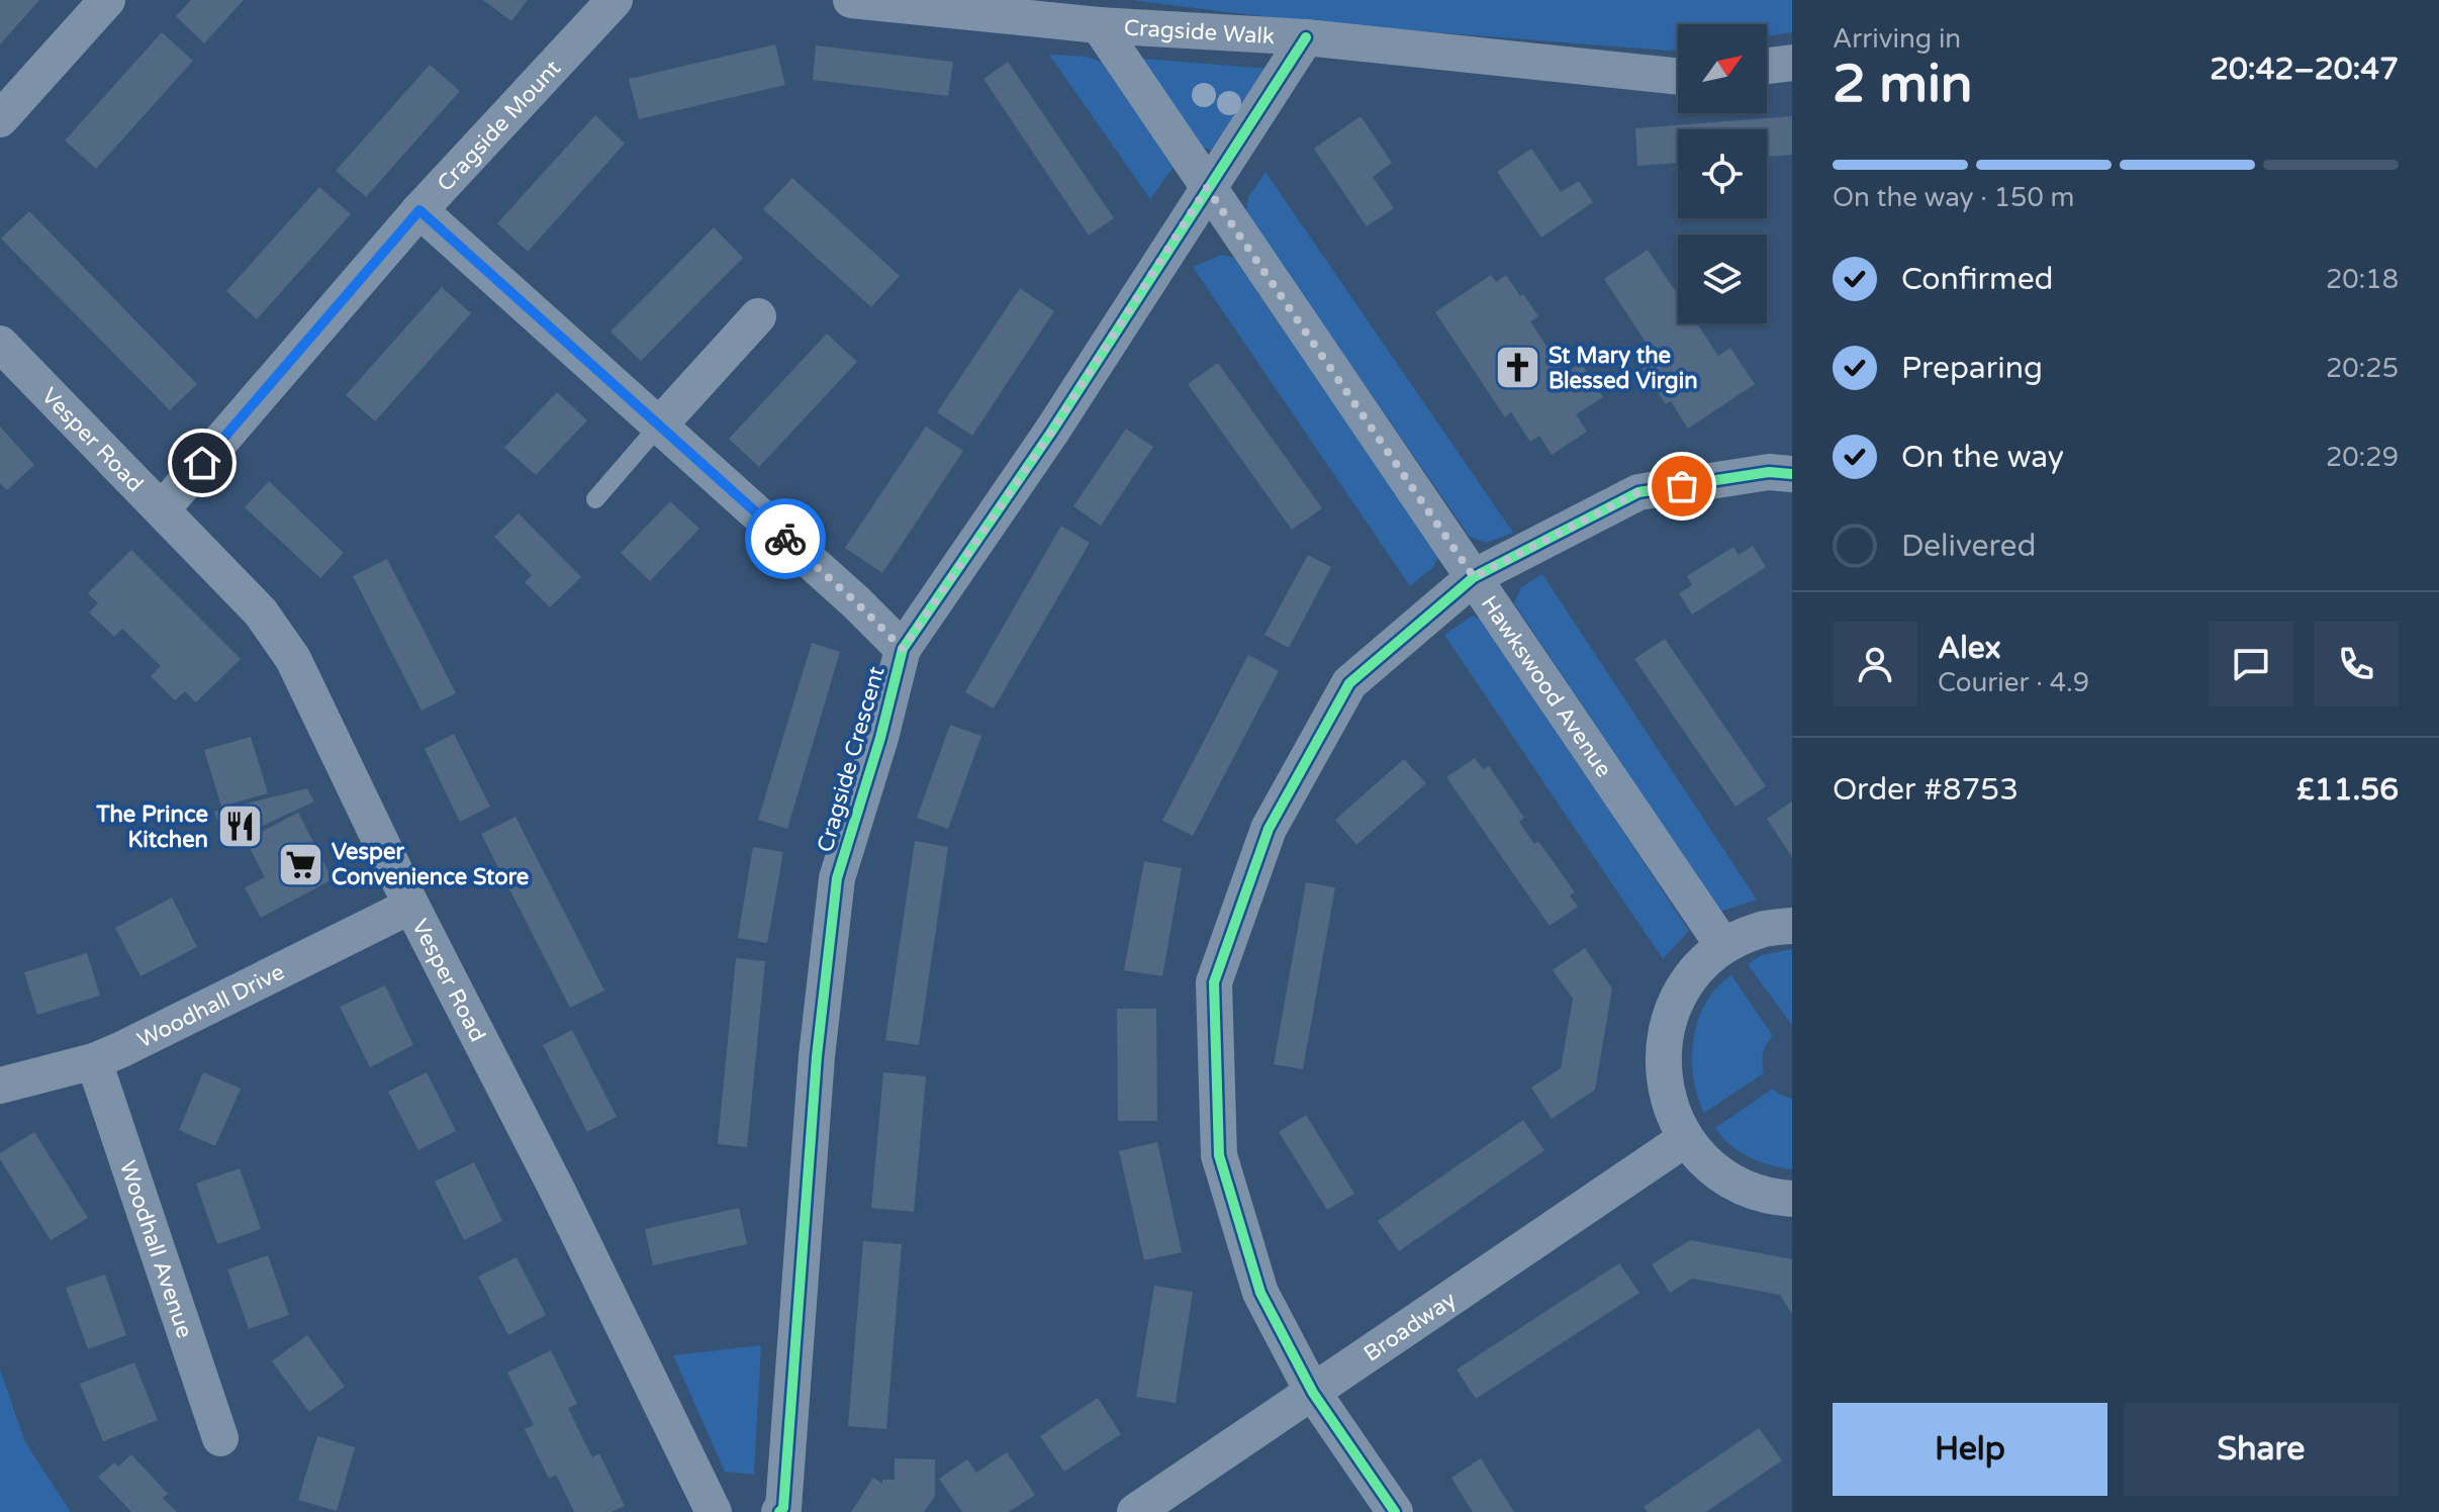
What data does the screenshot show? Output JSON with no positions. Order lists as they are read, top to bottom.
{
  "streets": {
    "street": [
      "Cragside Walk",
      "Cragside Mount",
      "Vesper Road",
      "Hawkswood Avenue",
      "Cragside Crescent",
      "Woodhall Drive",
      "Woodhall Avenue",
      "Broadway"
    ]
  },
  "crossings": [
    ["Cragside Walk", "Hawkswood Avenue"],
    ["Cragside Walk", "Cragside Crescent"],
    ["Cragside Mount", "Vesper Road"],
    ["Vesper Road", "Woodhall Drive"],
    ["Hawkswood Avenue", "Cragside Crescent"],
    ["Woodhall Drive", "Woodhall Avenue"]
  ],
  "places": {
    "church": ["St Mary the Blessed Virgin"],
    "restaurant": ["The Prince Kitchen"],
    "supermarket": ["Vesper Convenience Store"]
  },
  "north": "top right",
  "page": {
    "heading": ["2 min", "Arriving in", "20:42–20:47"],
    "panel": [
      "Alex",
      "Courier · 4.9",
      "Order #8753",
      "£11.56"
    ],
    "bar": "On the way · 150 m",
    "list": [
      ["Confirmed", "20:18"],
      ["Preparing", "20:25"],
      ["On the way", "20:29"],
      "Delivered"
    ],
    "buttons": ["Help", "Share"]
  }
}
